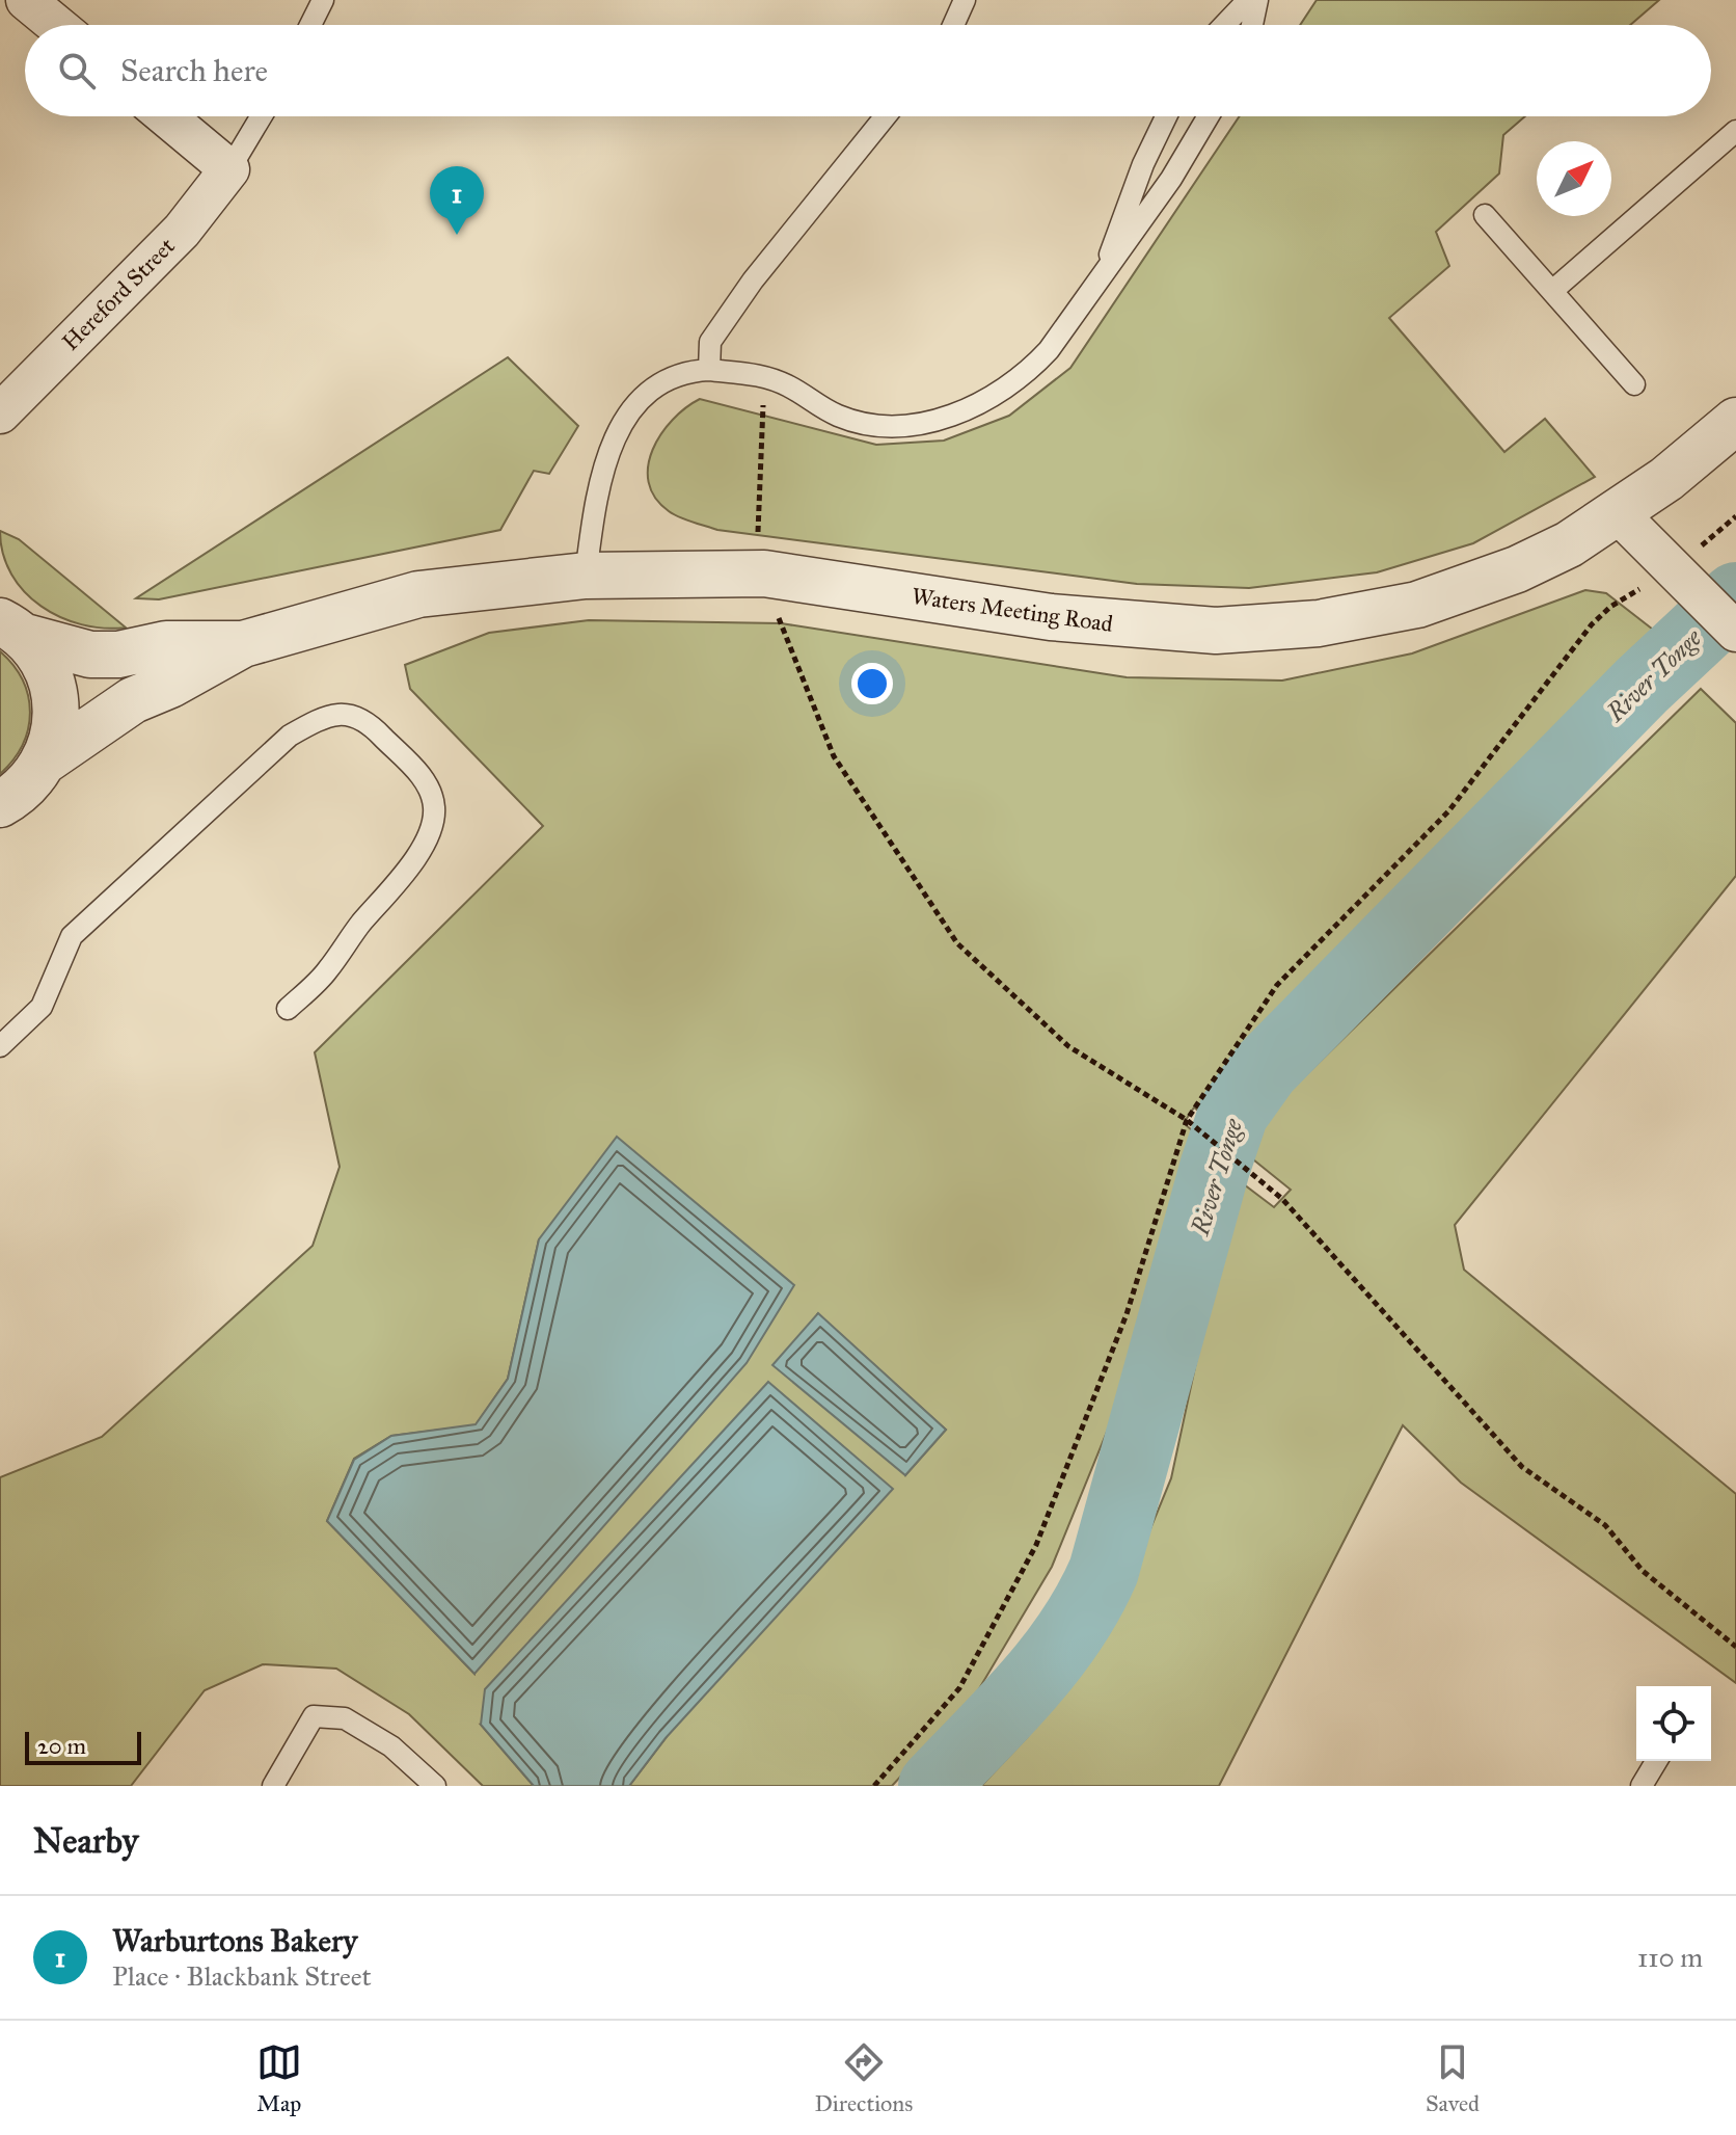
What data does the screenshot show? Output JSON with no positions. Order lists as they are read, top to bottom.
{
  "streets": {
    "street": ["Hereford Street", "Waters Meeting Road"]
  },
  "water": ["River Tonge"],
  "scale_bar": "20 m",
  "north": "top right",
  "page": {
    "search": "Search here",
    "pins": "1",
    "scale": "20 m",
    "heading": "Nearby",
    "list": [
      {
        "mark": "1",
        "name": "Warburtons Bakery",
        "note": "Place · Blackbank Street",
        "value": "110 m"
      }
    ],
    "nav": ["Map", "Directions", "Saved"]
  }
}
